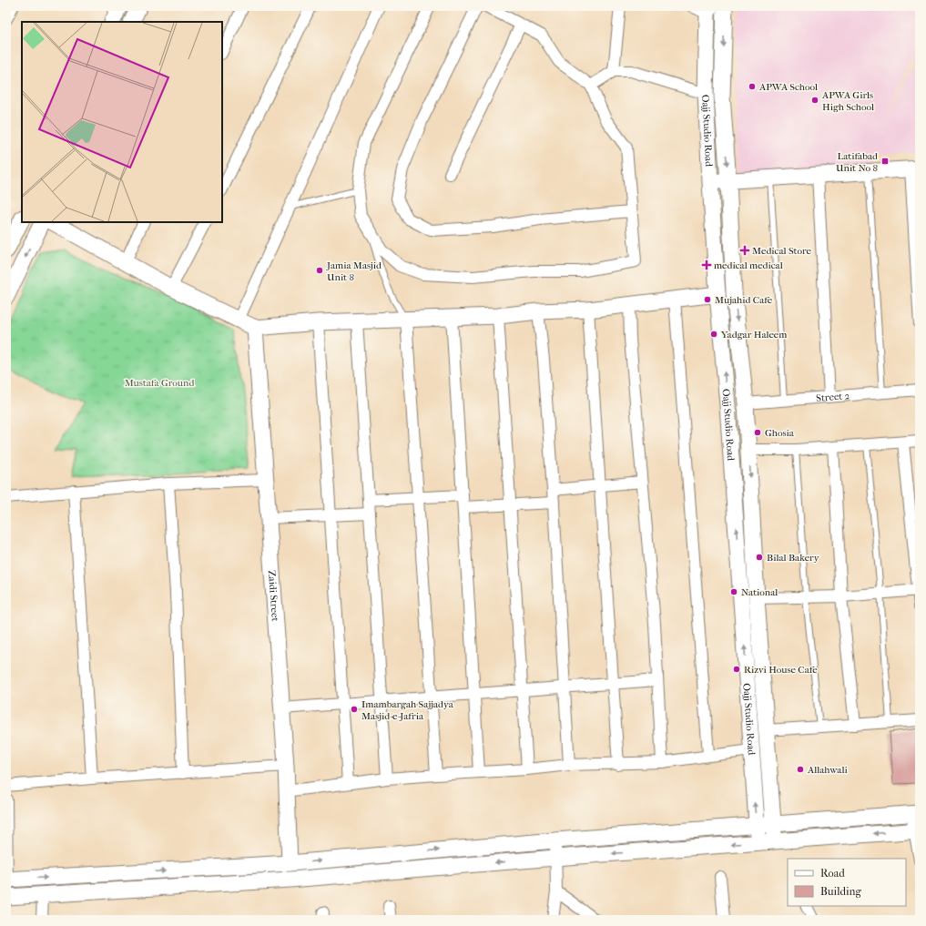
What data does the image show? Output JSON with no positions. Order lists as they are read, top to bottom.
{
  "streets": {
    "street": ["Oajj Studio Road", "Street 2", "Zaidi Street"]
  },
  "crossings": [
    ["Oajj Studio Road", "Street 2"]
  ],
  "parks": ["Mustafa Ground"],
  "places": {
    "other": [
      "APWA School",
      "APWA Girls High School",
      "Jamia Masjid Unit 8",
      "Mujahid Cafe",
      "Yadgar Haleem",
      "Ghosia",
      "Bilal Bakery",
      "National",
      "Rizvi House Cafe",
      "Imambargah Sajjadya Masjid-e-Jafria",
      "Allahwali"
    ],
    "transit": ["Latifabad Unit No 8"],
    "health": ["Medical Store", "medical medical"]
  },
  "legend": ["Road", "Building"]
}
